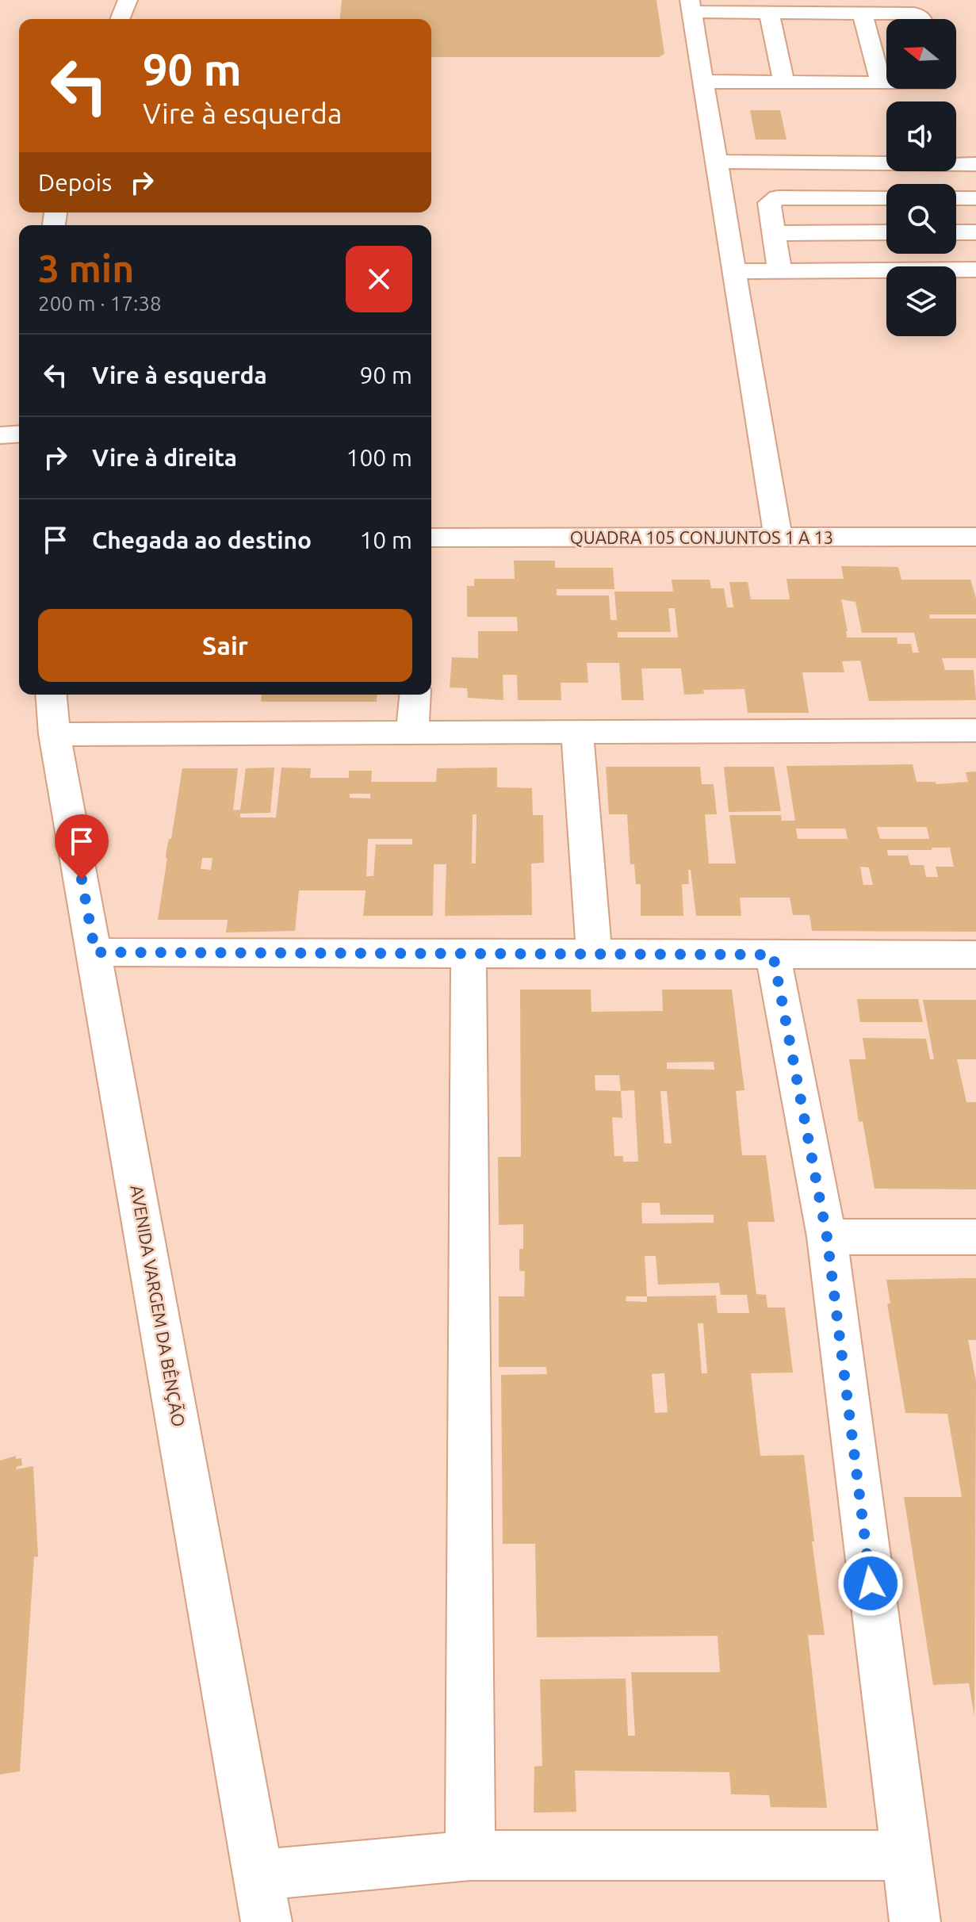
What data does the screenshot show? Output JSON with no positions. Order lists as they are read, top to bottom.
{
  "streets": {
    "street": ["QUADRA 105 CONJUNTOS 1 A 13", "AVENIDA VARGEM DA BÊNÇÃO"]
  },
  "north": "left",
  "page": {
    "turn": ["90 m", "Vire à esquerda"],
    "then": "Depois",
    "heading": ["3 min", "200 m · 17:38"],
    "list": [
      {
        "name": "Vire à esquerda",
        "value": "90 m"
      },
      {
        "name": "Vire à direita",
        "value": "100 m"
      },
      {
        "name": "Chegada ao destino",
        "value": "10 m"
      }
    ],
    "buttons": "Sair"
  }
}
